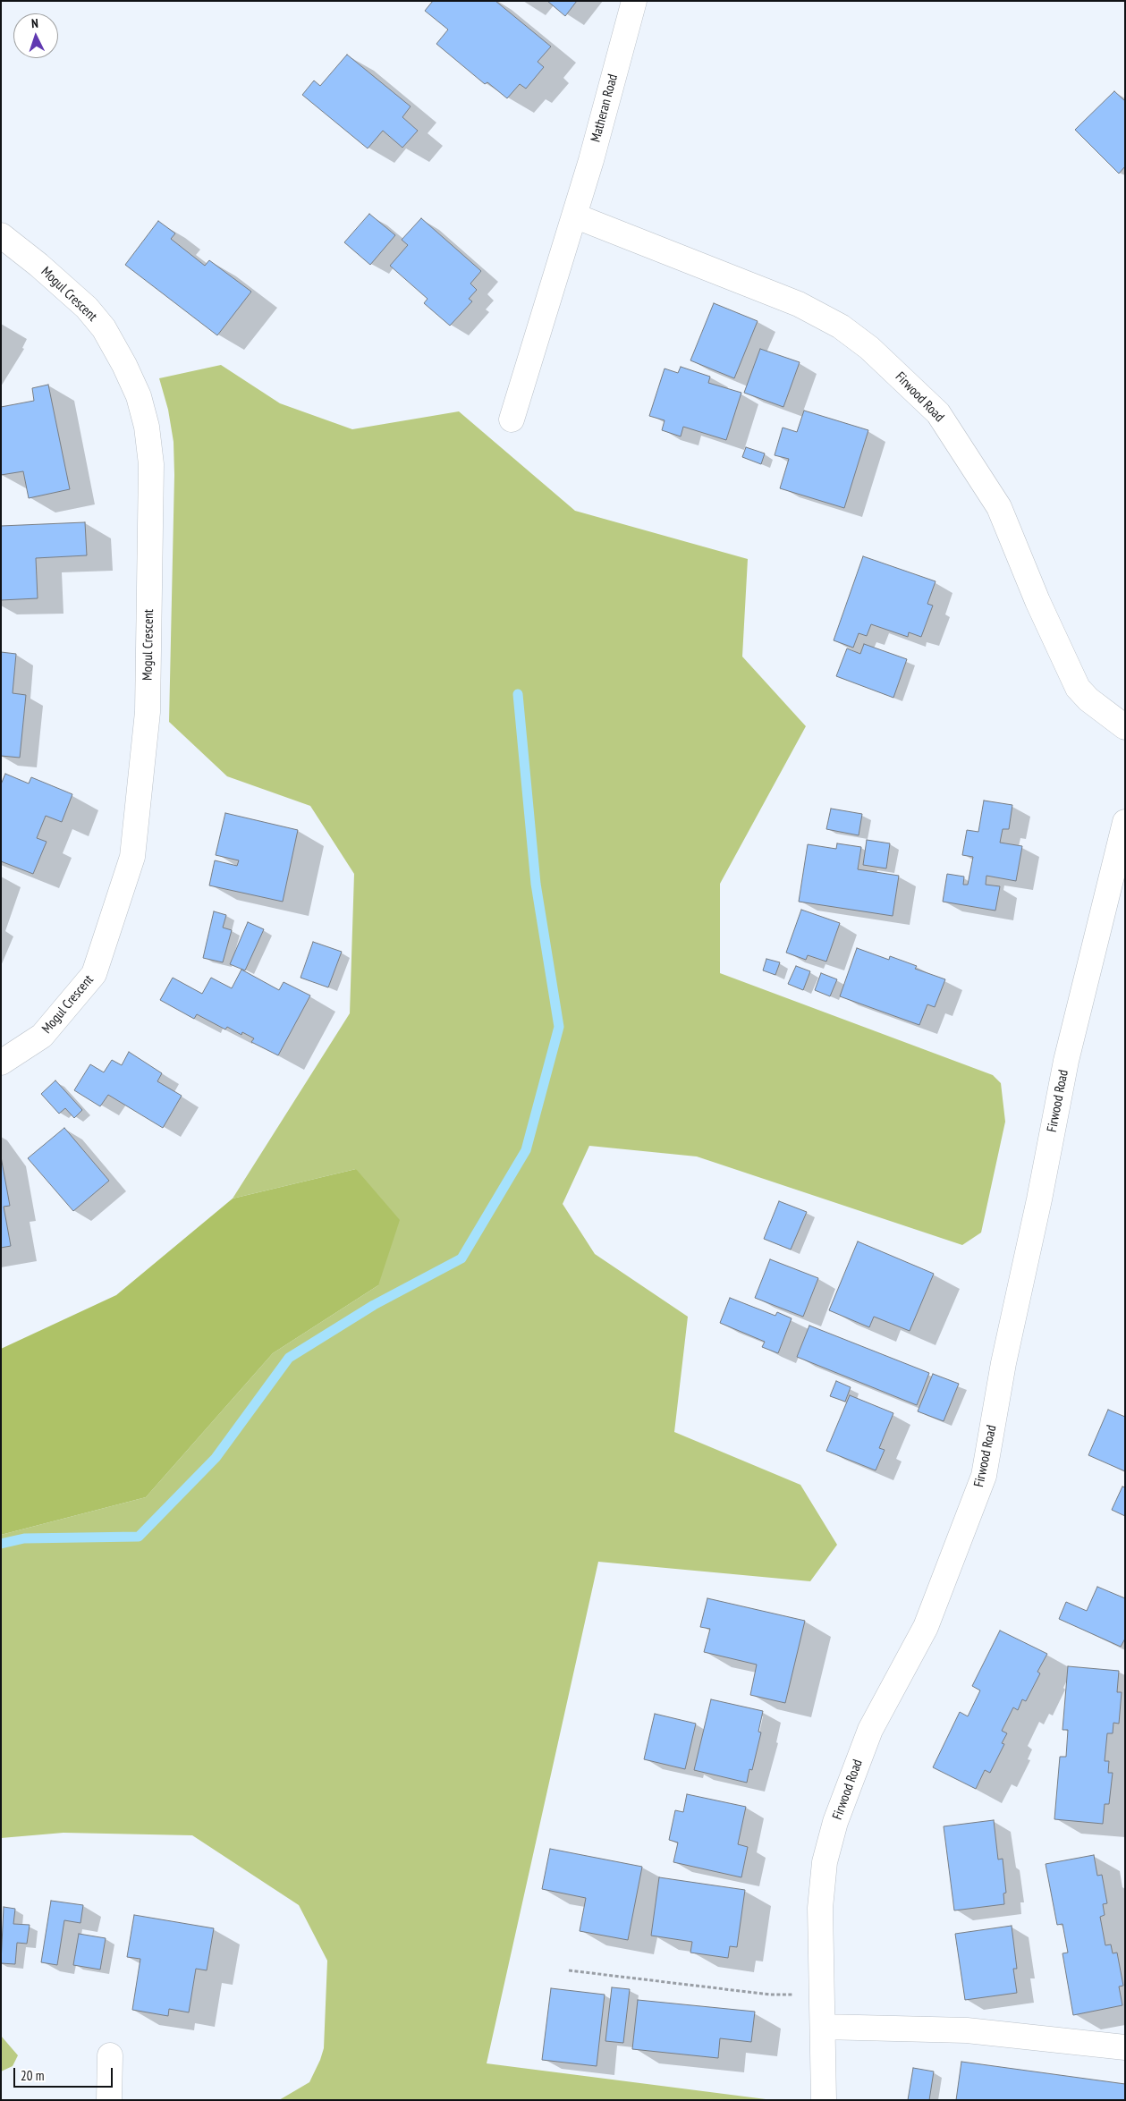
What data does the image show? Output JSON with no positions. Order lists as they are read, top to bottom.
{
  "streets": {
    "street": ["Matheran Road", "Mogul Crescent", "Firwood Road"]
  },
  "crossings": [
    ["Matheran Road", "Firwood Road"]
  ],
  "scale_bar": "20 m",
  "north": "top"
}
